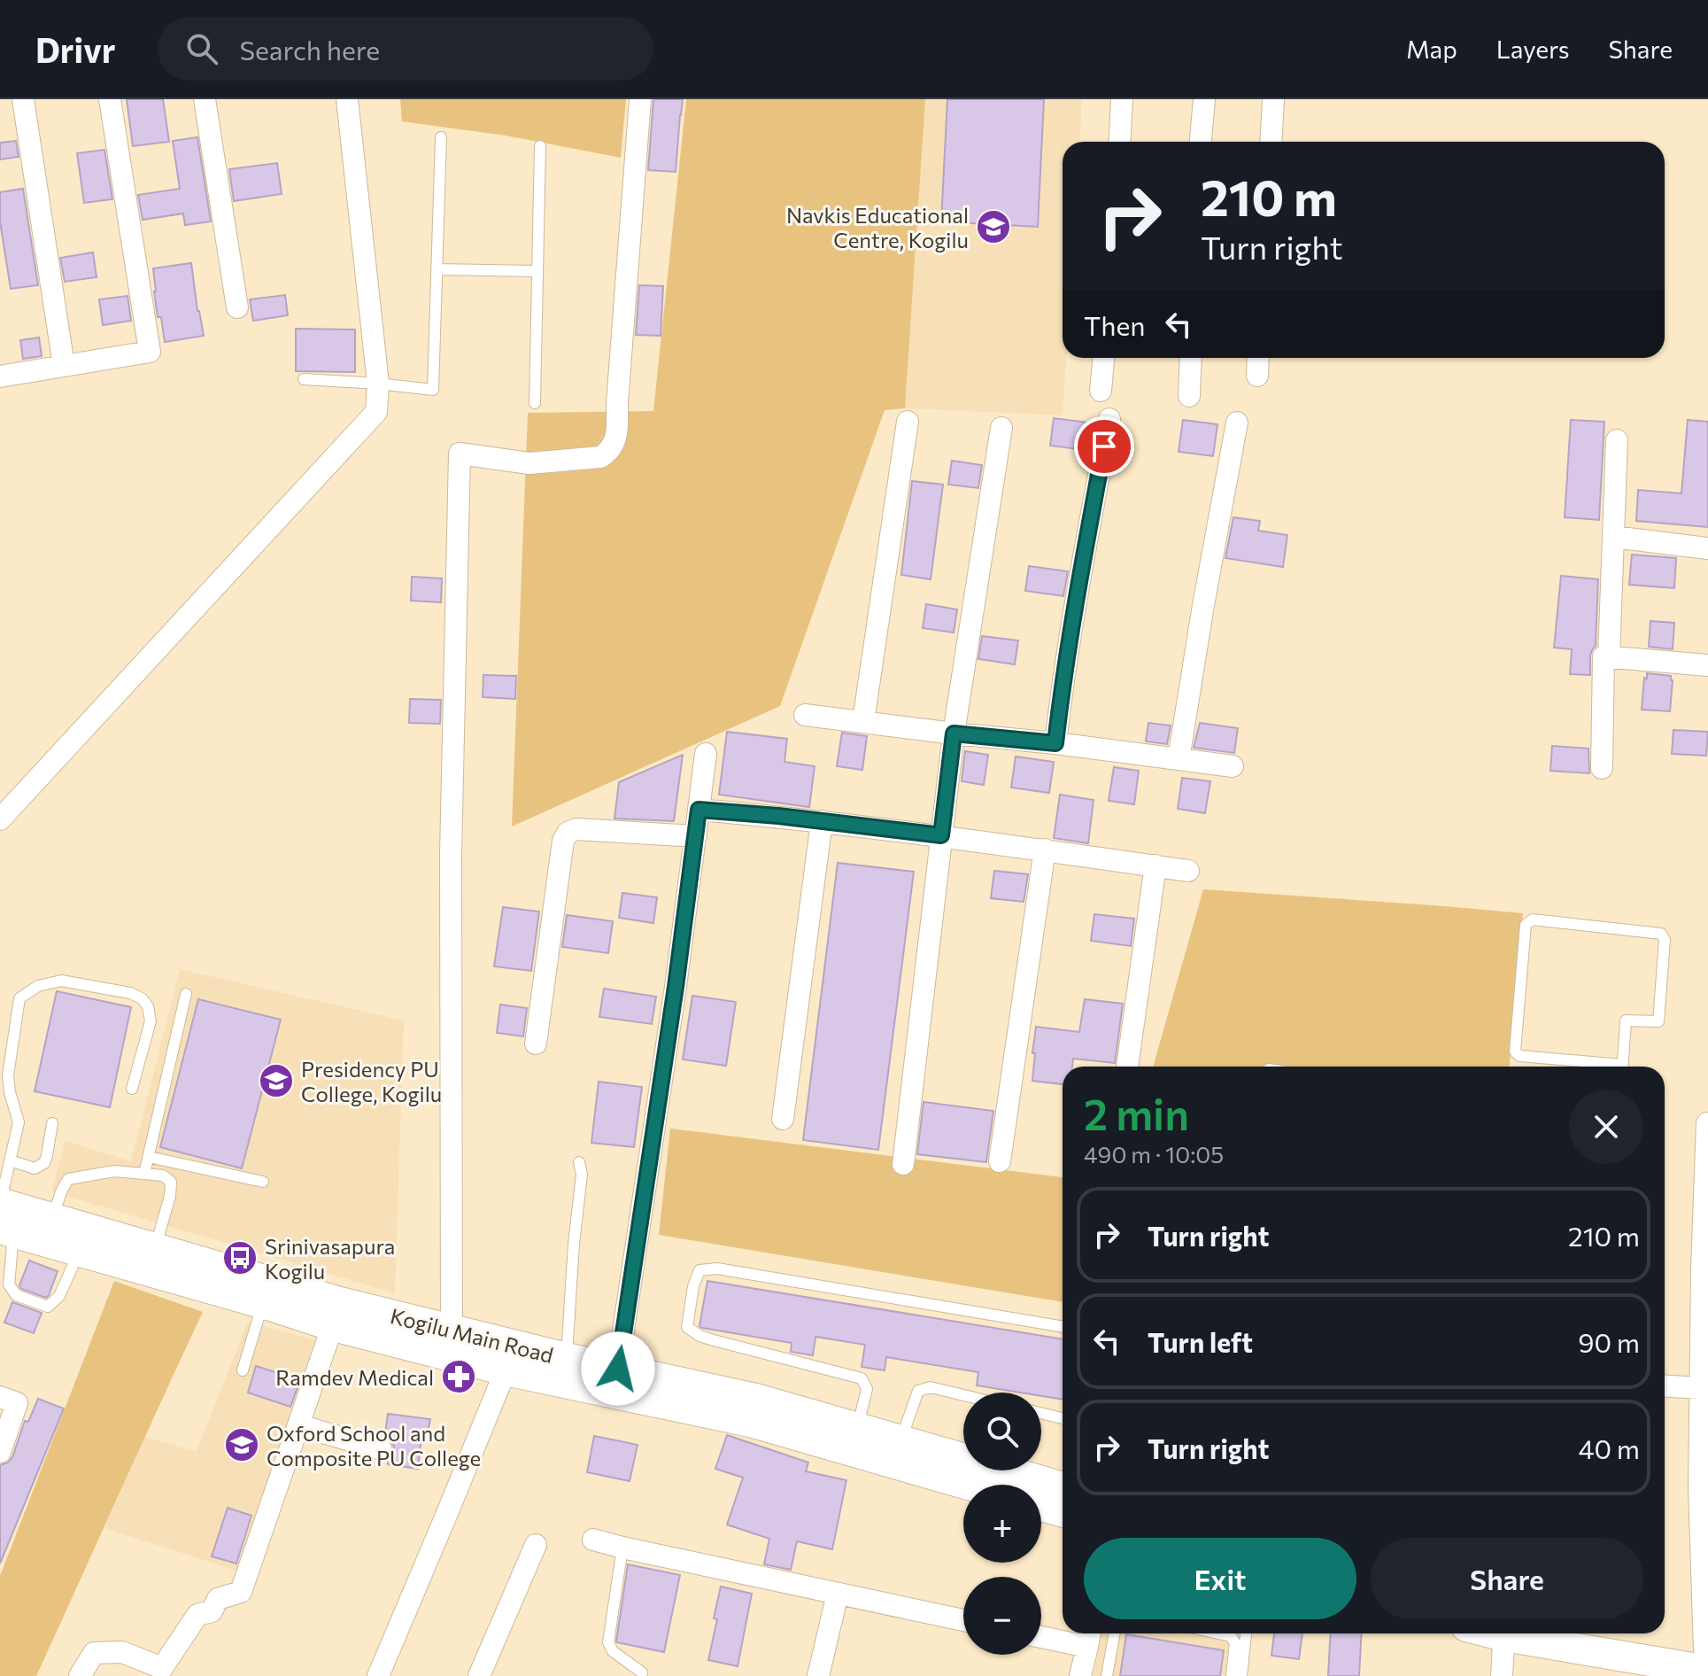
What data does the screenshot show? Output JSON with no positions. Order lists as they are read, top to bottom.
{
  "streets": {
    "main road": ["Kogilu Main Road"]
  },
  "places": {
    "school or university": ["Navkis Educational Centre, Kogilu", "Presidency PU College, Kogilu", "Oxford School and Composite PU College"],
    "bus stop": ["Srinivasapura Kogilu"],
    "pharmacy": ["Ramdev Medical"]
  },
  "page": {
    "header": "Drivr",
    "search": "Search here",
    "nav": ["Map", "Layers", "Share"],
    "turn": ["210 m", "Turn right"],
    "then": "Then",
    "heading": ["2 min", "490 m · 10:05"],
    "list": [
      {
        "name": "Turn right",
        "value": "210 m"
      },
      {
        "name": "Turn left",
        "value": "90 m"
      },
      {
        "name": "Turn right",
        "value": "40 m"
      }
    ],
    "map_buttons": ["+", "−"],
    "buttons": ["Exit", "Share"]
  }
}
